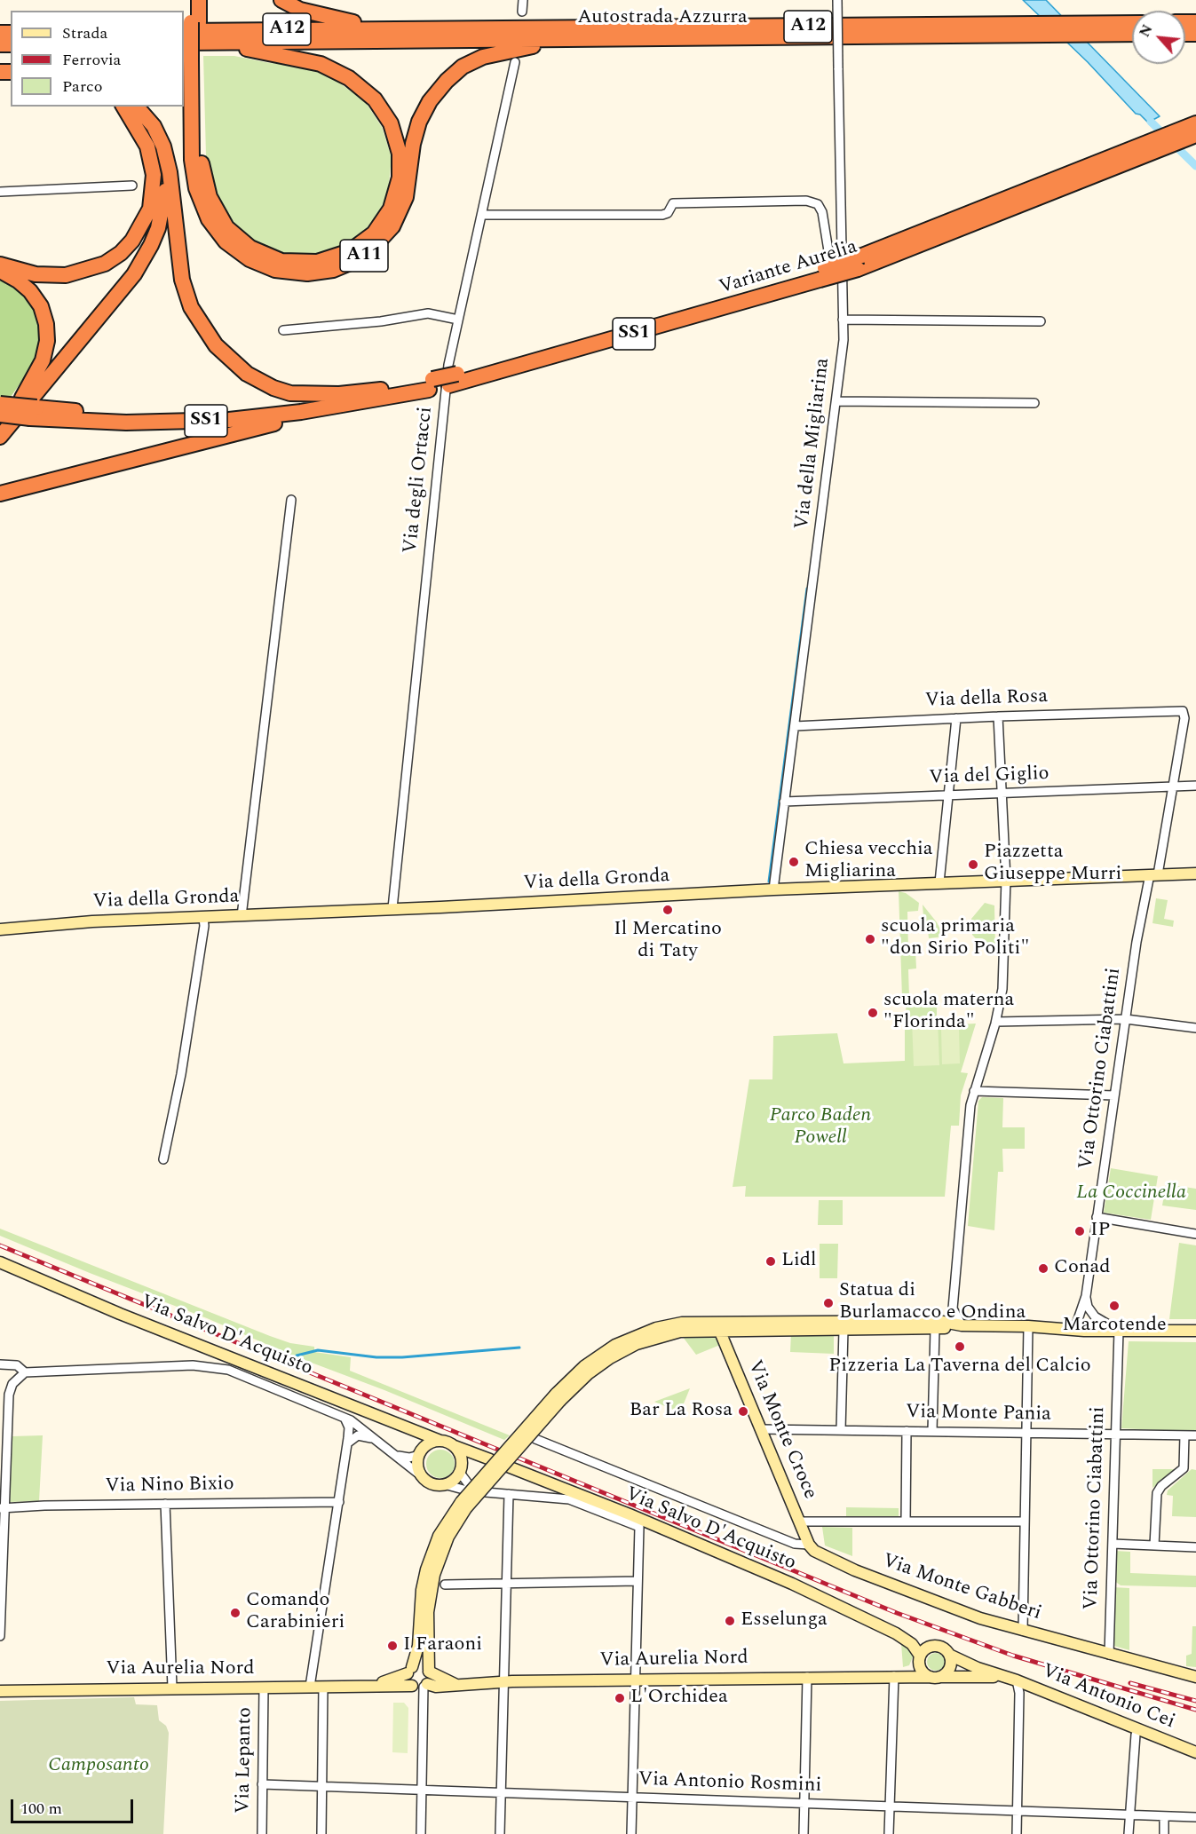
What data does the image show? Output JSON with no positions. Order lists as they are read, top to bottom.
{
  "streets": {
    "highway": [
      "Autostrada Azzurra",
      "A12",
      "A11",
      "Variante Aurelia",
      "SS1"
    ],
    "street": [
      "Via della Migliarina",
      "Via degli Ortacci",
      "Via della Rosa",
      "Via del Giglio",
      "Via della Gronda",
      "Via Ottorino Ciabattini",
      "Via Salvo D'Acquisto",
      "Via Monte Pania",
      "Via Monte Croce",
      "Via Nino Bixio",
      "Via Monte Gabberi",
      "Via Aurelia Nord",
      "Via Antonio Cei",
      "Via Lepanto",
      "Via Antonio Rosmini"
    ]
  },
  "crossings": [
    ["Autostrada Azzurra", "A11"],
    ["Variante Aurelia", "SS1"],
    ["Via della Migliarina", "Via della Rosa"],
    ["Via della Migliarina", "Via del Giglio"],
    ["Via della Migliarina", "Via della Gronda"],
    ["Via degli Ortacci", "Via della Gronda"],
    ["Via della Rosa", "Via Ottorino Ciabattini"],
    ["Via del Giglio", "Via Ottorino Ciabattini"],
    ["Via della Gronda", "Via Ottorino Ciabattini"],
    ["Via Ottorino Ciabattini", "Via Monte Pania"],
    ["Via Ottorino Ciabattini", "Via Monte Gabberi"],
    ["Via Salvo D'Acquisto", "Via Aurelia Nord"],
    ["Via Salvo D'Acquisto", "Via Antonio Cei"],
    ["Via Monte Pania", "Via Monte Croce"],
    ["Via Monte Croce", "Via Monte Gabberi"],
    ["Via Aurelia Nord", "Via Antonio Cei"],
    ["Via Aurelia Nord", "Via Lepanto"],
    ["Via Lepanto", "Via Antonio Rosmini"]
  ],
  "parks": ["Parco Baden Powell", "La Coccinella", "Camposanto"],
  "places": [
    "Chiesa vecchia Migliarina",
    "Piazzetta Giuseppe Murri",
    "Il Mercatino di Taty",
    "scuola primaria \"don Sirio Politi\"",
    "scuola materna \"Florinda\"",
    "IP",
    "Lidl",
    "Conad",
    "Statua di Burlamacco e Ondina",
    "Marcotende",
    "Pizzeria La Taverna del Calcio",
    "Bar La Rosa",
    "Comando Carabinieri",
    "Esselunga",
    "I Faraoni",
    "L'Orchidea"
  ],
  "legend": ["Strada", "Ferrovia", "Parco"],
  "scale_bar": "100 m",
  "north": "top left"
}
